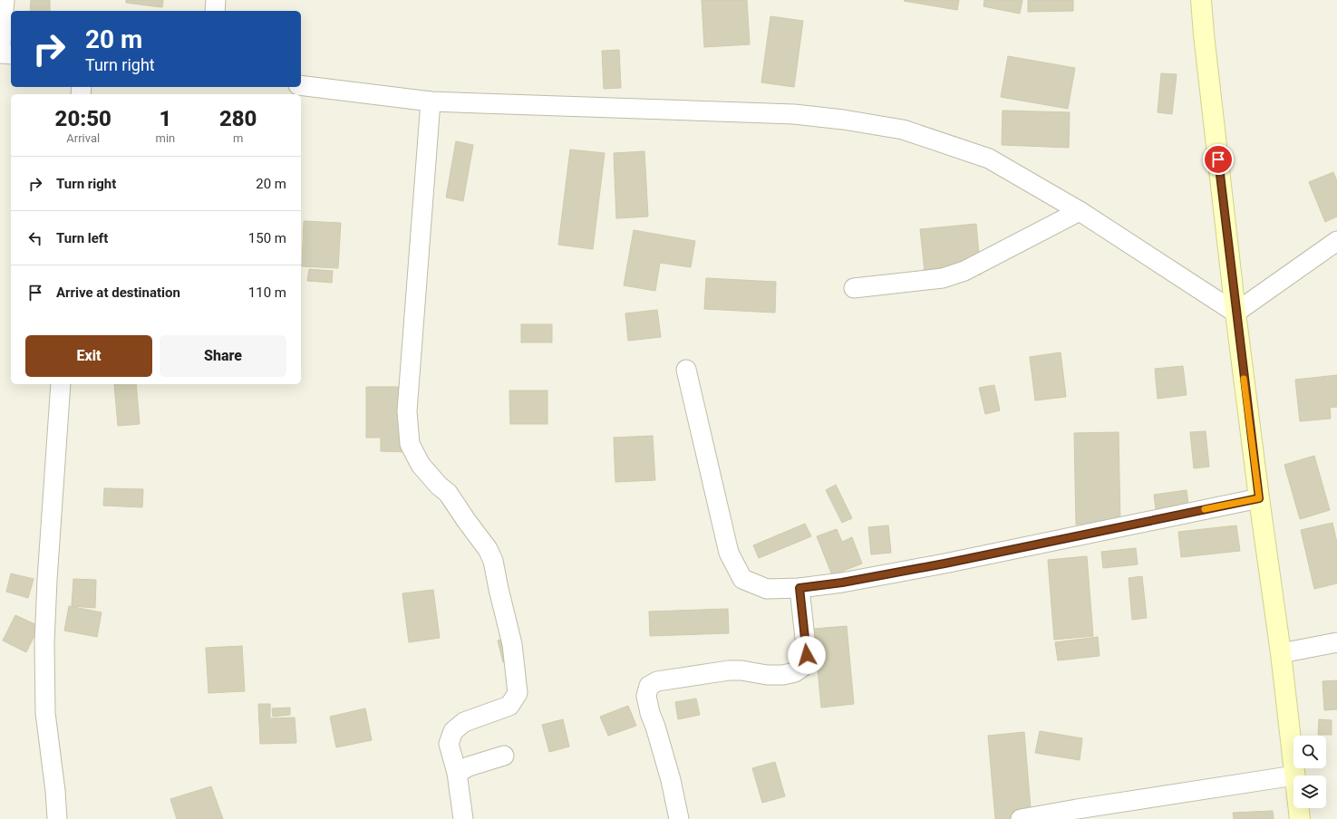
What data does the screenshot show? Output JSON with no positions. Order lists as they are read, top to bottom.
{
  "page": {
    "turn": ["20 m", "Turn right"],
    "eta": [
      "20:50",
      "Arrival",
      "1",
      "min",
      "280",
      "m"
    ],
    "list": [
      {
        "name": "Turn right",
        "value": "20 m"
      },
      {
        "name": "Turn left",
        "value": "150 m"
      },
      {
        "name": "Arrive at destination",
        "value": "110 m"
      }
    ],
    "buttons": ["Exit", "Share"]
  }
}
